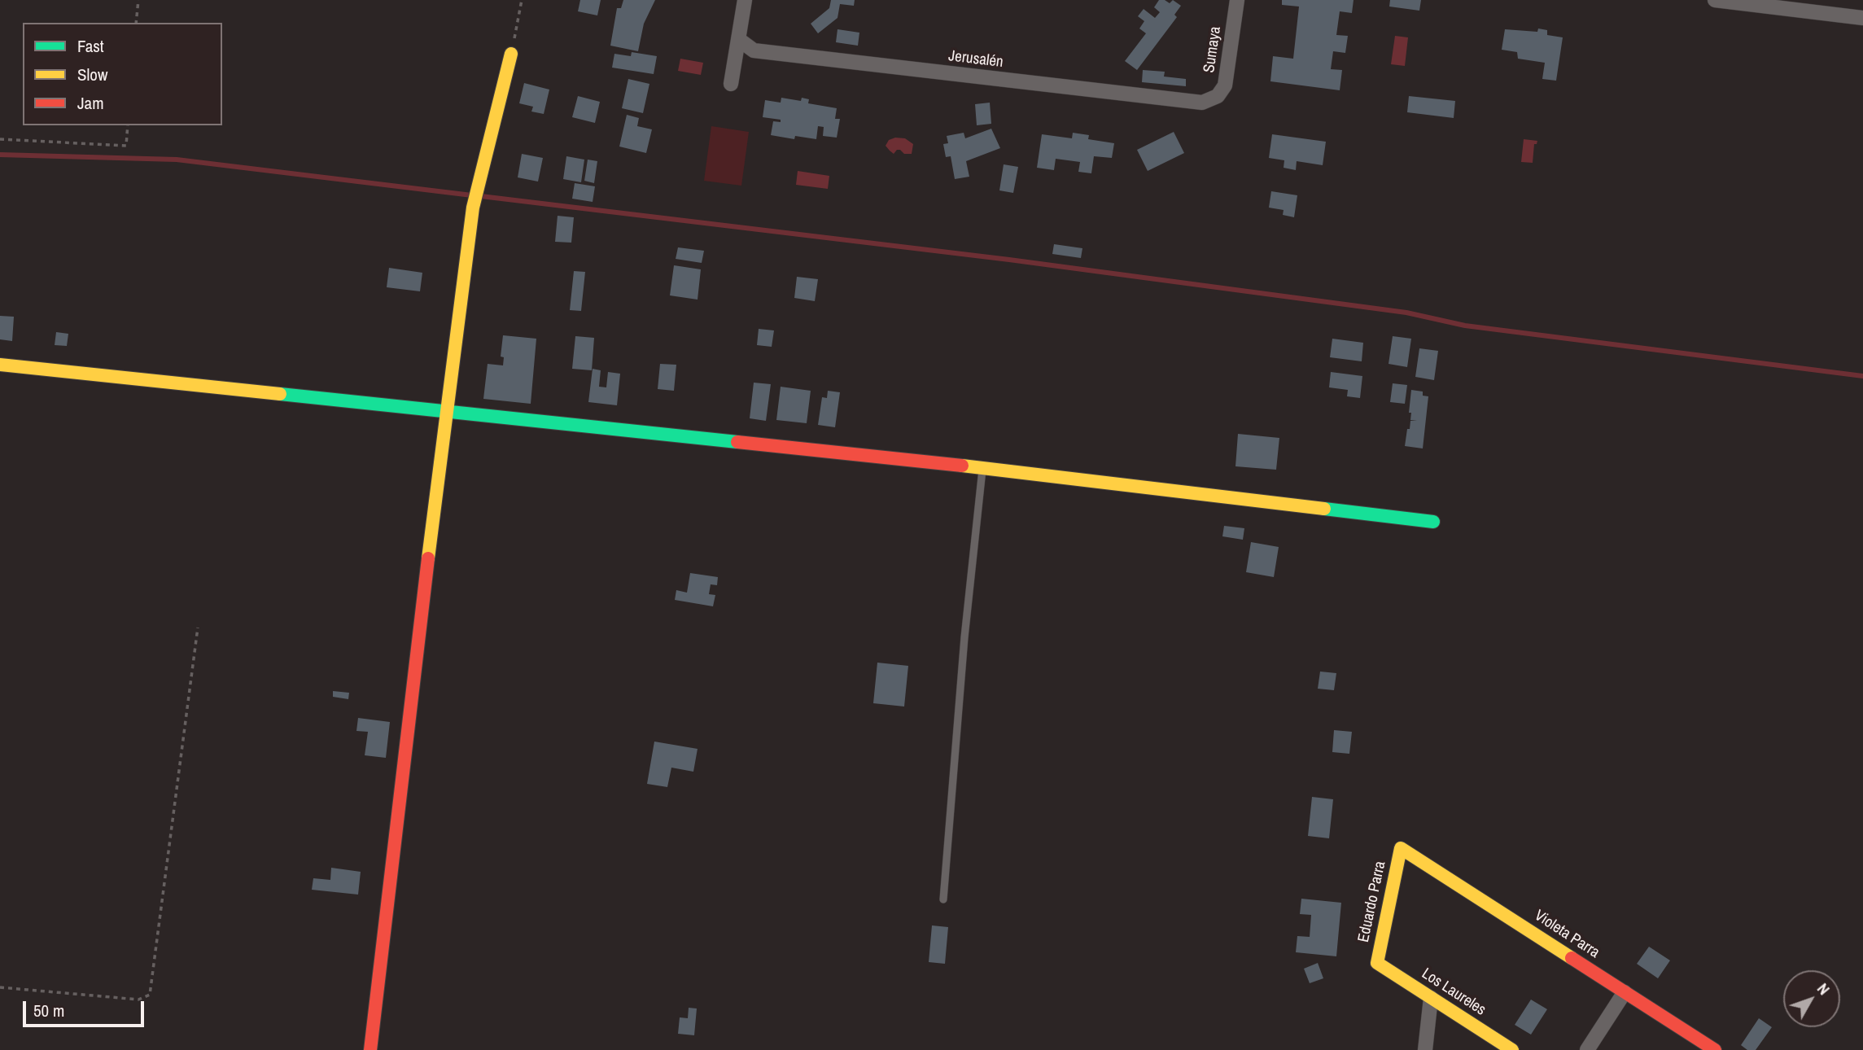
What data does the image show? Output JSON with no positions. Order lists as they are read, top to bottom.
{
  "streets": {
    "street": [
      "Sumaya",
      "Jerusalén",
      "Eduardo Parra",
      "Violeta Parra",
      "Los Laureles"
    ]
  },
  "crossings": [
    ["Sumaya", "Jerusalén"],
    ["Eduardo Parra", "Violeta Parra"],
    ["Eduardo Parra", "Los Laureles"]
  ],
  "legend": ["Fast", "Slow", "Jam"],
  "scale_bar": "50 m",
  "north": "top right"
}
